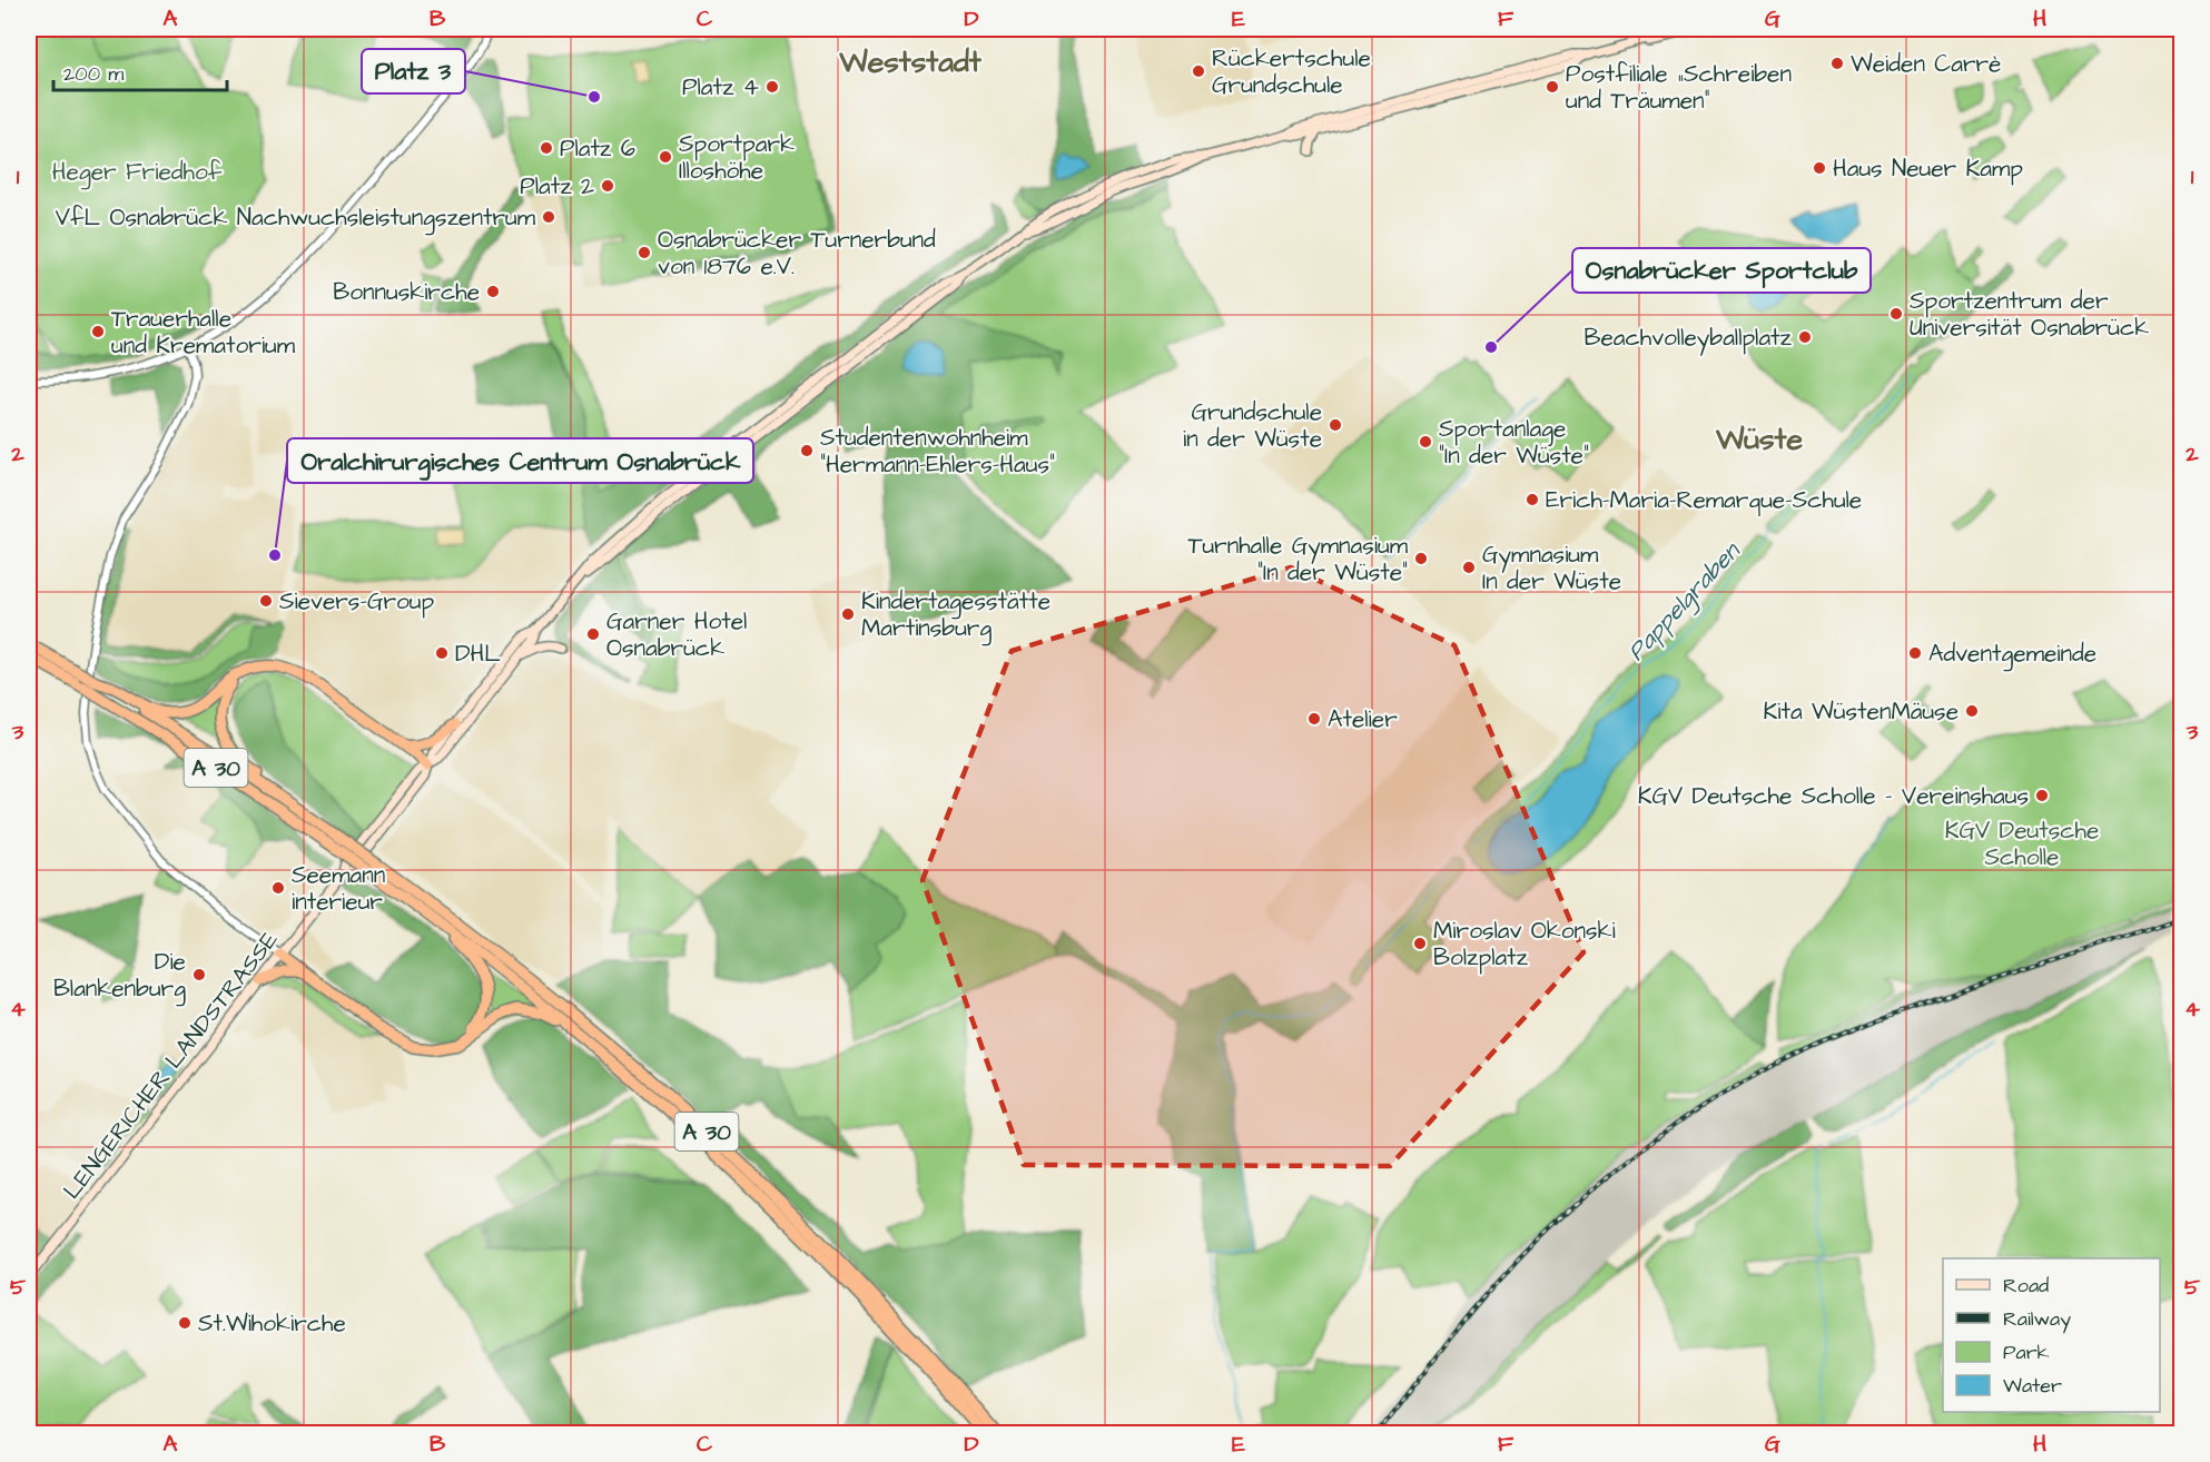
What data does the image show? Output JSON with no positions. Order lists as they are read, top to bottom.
{
  "streets": {
    "highway": ["A 30"],
    "main road": ["LENGERICHER LANDSTRASSE"]
  },
  "districts": ["Weststadt", "Wüste"],
  "water": ["Pappelgraben"],
  "parks": ["Heger Friedhof", "KGV Deutsche Scholle"],
  "places": [
    "Weiden Carrè",
    "Rückertschule Grundschule",
    "Platz 4",
    "Postfiliale „Schreiben und Träumen“",
    "Platz 3",
    "Platz 6",
    "Sportpark Illoshöhe",
    "Haus Neuer Kamp",
    "Platz 2",
    "VfL Osnabrück Nachwuchsleistungszentrum",
    "Osnabrücker Turnerbund von 1876 e.V.",
    "Bonnuskirche",
    "Sportzentrum der Universität Osnabrück",
    "Trauerhalle und Krematorium",
    "Beachvolleyballplatz",
    "Osnabrücker Sportclub",
    "Grundschule in der Wüste",
    "Sportanlage \"In der Wüste\"",
    "Studentenwohnheim \"Hermann-Ehlers-Haus\"",
    "Erich-Maria-Remarque-Schule",
    "Oralchirurgisches Centrum Osnabrück",
    "Turnhalle Gymnasium \"In der Wüste\"",
    "Gymnasium In der Wüste",
    "Sievers-Group",
    "Kindertagesstätte Martinsburg",
    "Garner Hotel Osnabrück",
    "DHL",
    "Adventgemeinde",
    "Kita WüstenMäuse",
    "Atelier",
    "KGV Deutsche Scholle - Vereinshaus",
    "Seemann interieur",
    "Miroslav Okonski Bolzplatz",
    "Die Blankenburg",
    "St.Wihokirche"
  ],
  "legend": [
    "Road",
    "Railway",
    "Park",
    "Water"
  ],
  "scale_bar": "200 m",
  "grid": {
    "columns": [
      "A",
      "B",
      "C",
      "D",
      "E",
      "F",
      "G",
      "H"
    ],
    "rows": [
      "1",
      "2",
      "3",
      "4",
      "5"
    ]
  }
}
